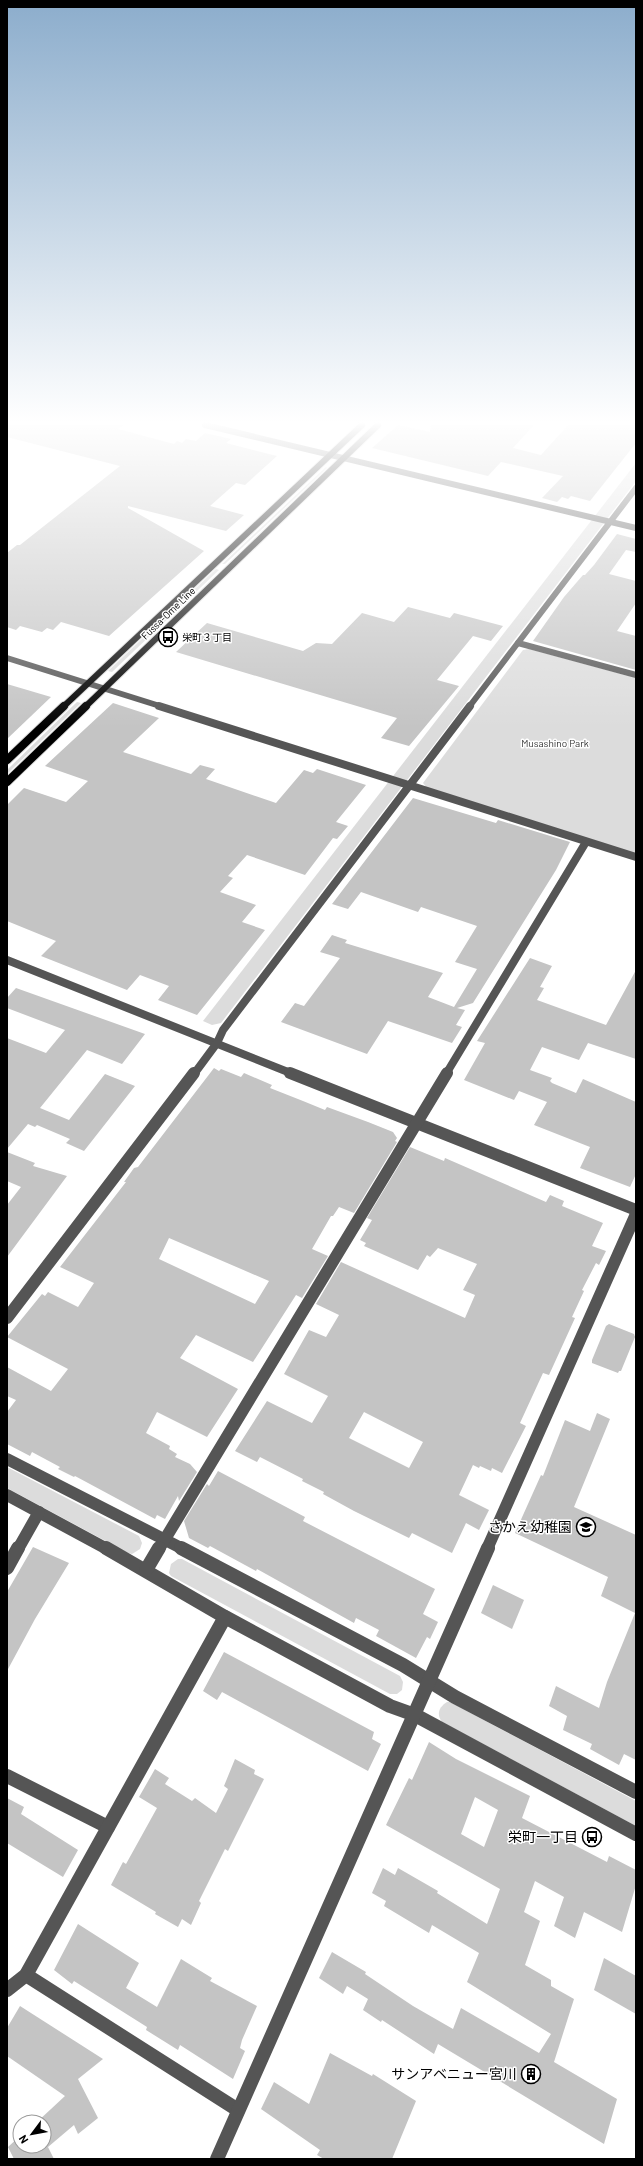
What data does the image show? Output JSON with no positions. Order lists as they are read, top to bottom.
{
  "streets": {
    "main road": ["Fussa-Ome Line"]
  },
  "parks": ["Musashino Park"],
  "places": {
    "bus stop": ["栄町３丁目", "栄町一丁目"],
    "school or university": ["さかえ幼稚園"],
    "building": ["サンアベニュー宮川"]
  },
  "north": "bottom left"
}
